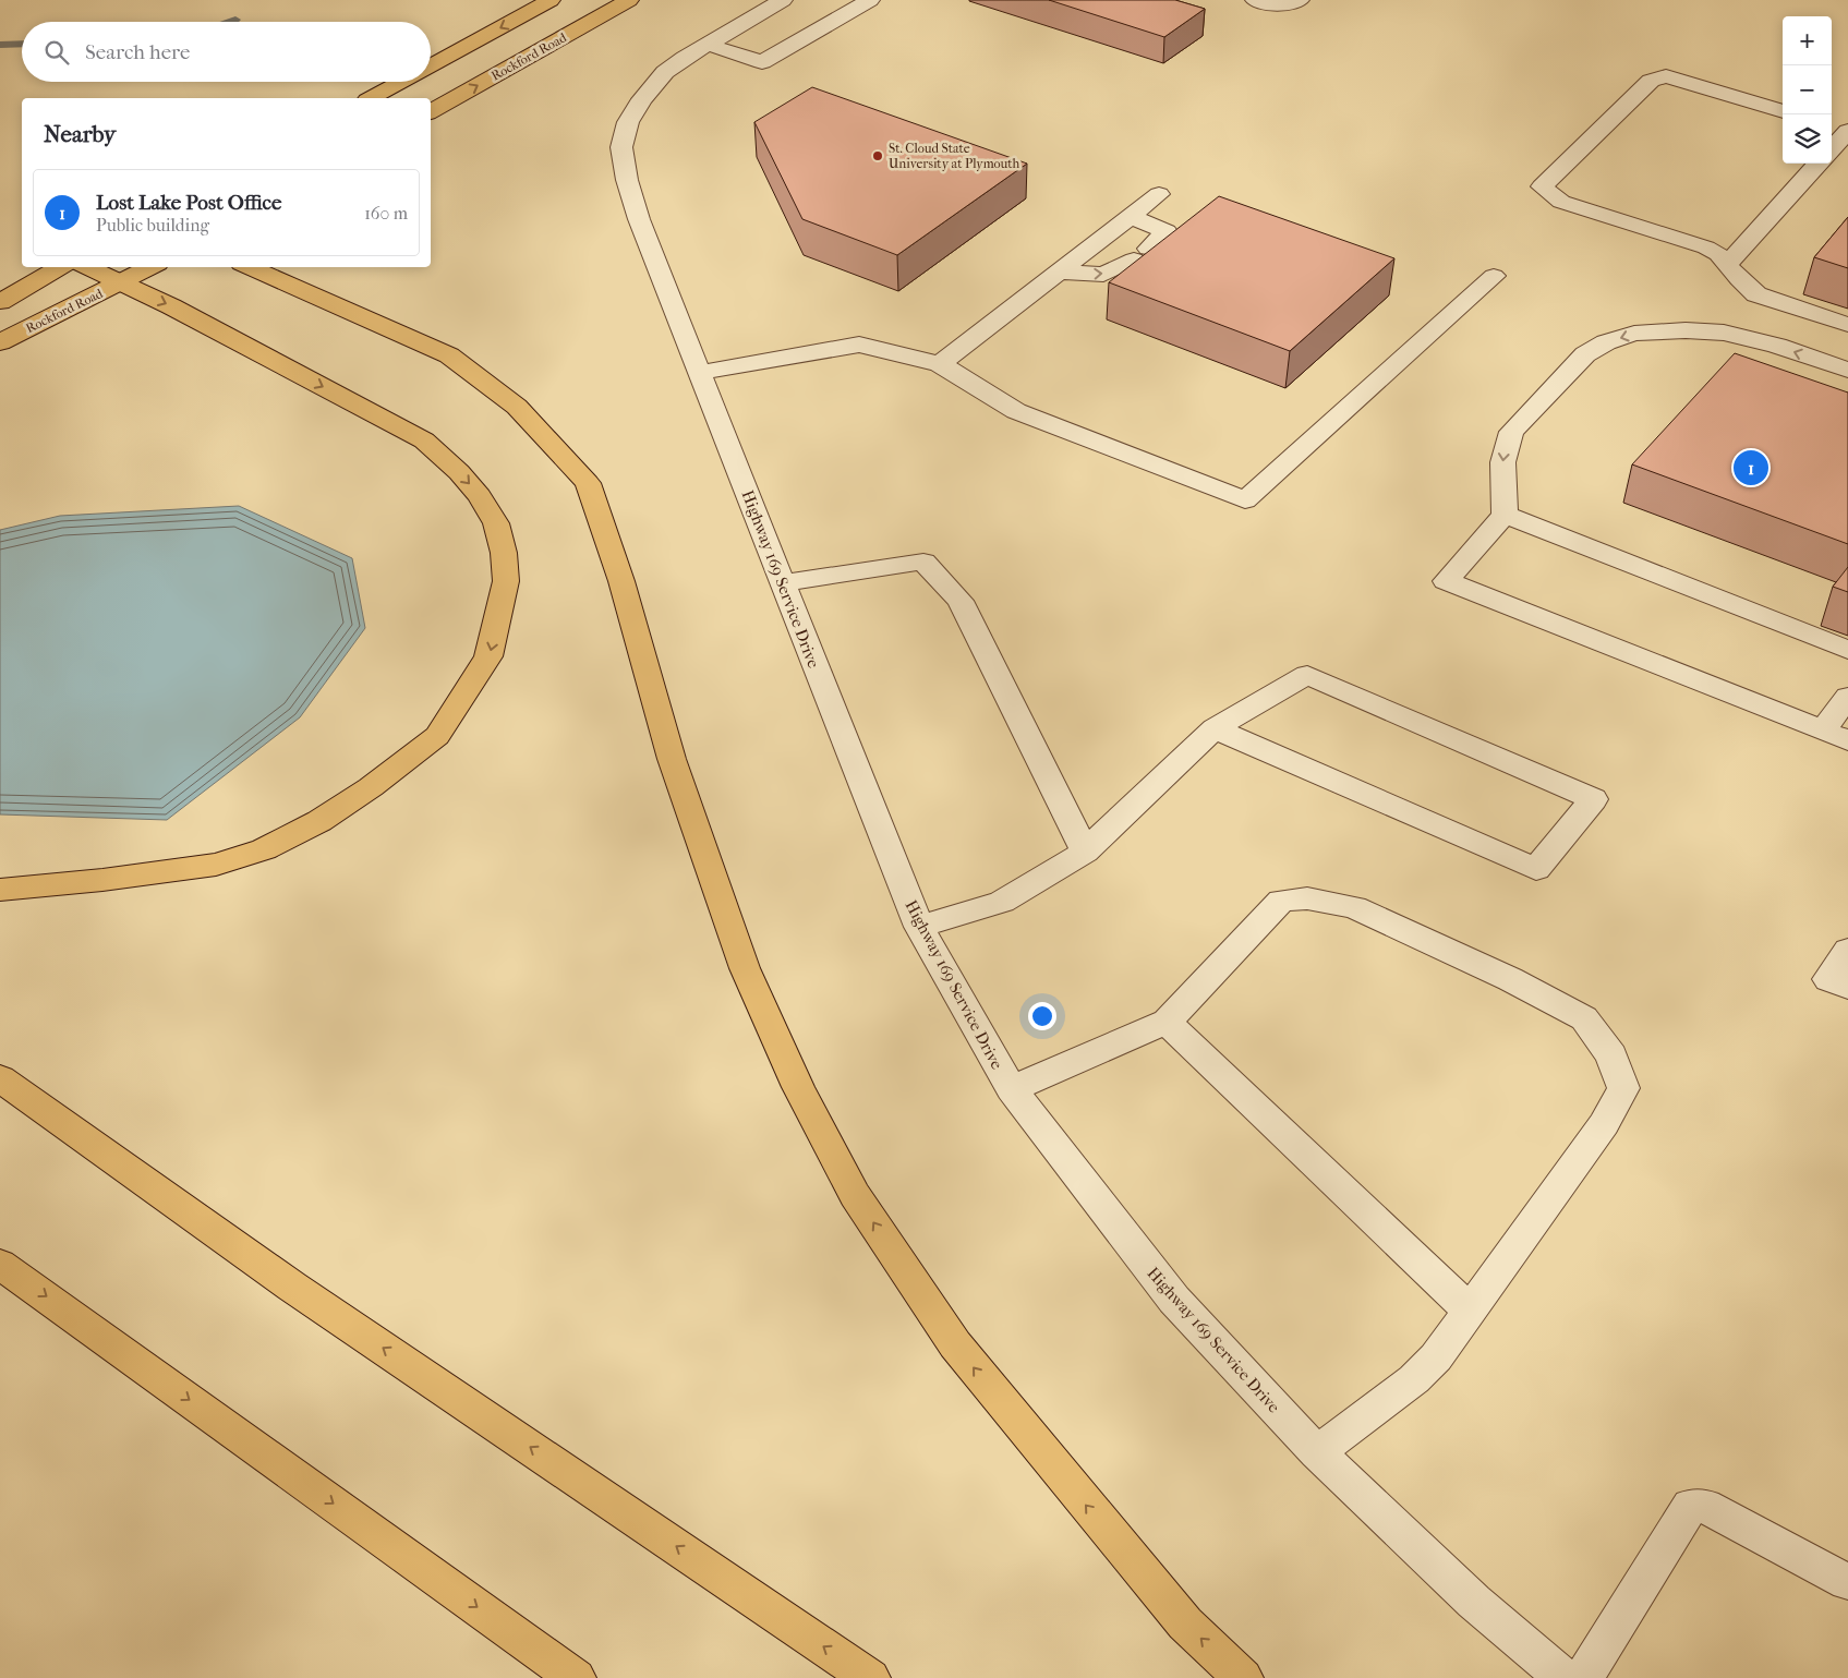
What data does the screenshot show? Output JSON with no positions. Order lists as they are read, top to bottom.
{
  "streets": {
    "main road": ["Rockford Road"],
    "street": ["Highway 169 Service Drive"]
  },
  "places": ["St. Cloud State University at Plymouth"],
  "page": {
    "map_buttons": ["+", "−"],
    "search": "Search here",
    "heading": "Nearby",
    "list": [
      {
        "mark": "1",
        "name": "Lost Lake Post Office",
        "note": "Public building",
        "value": "160 m"
      }
    ],
    "pins": "1"
  }
}
